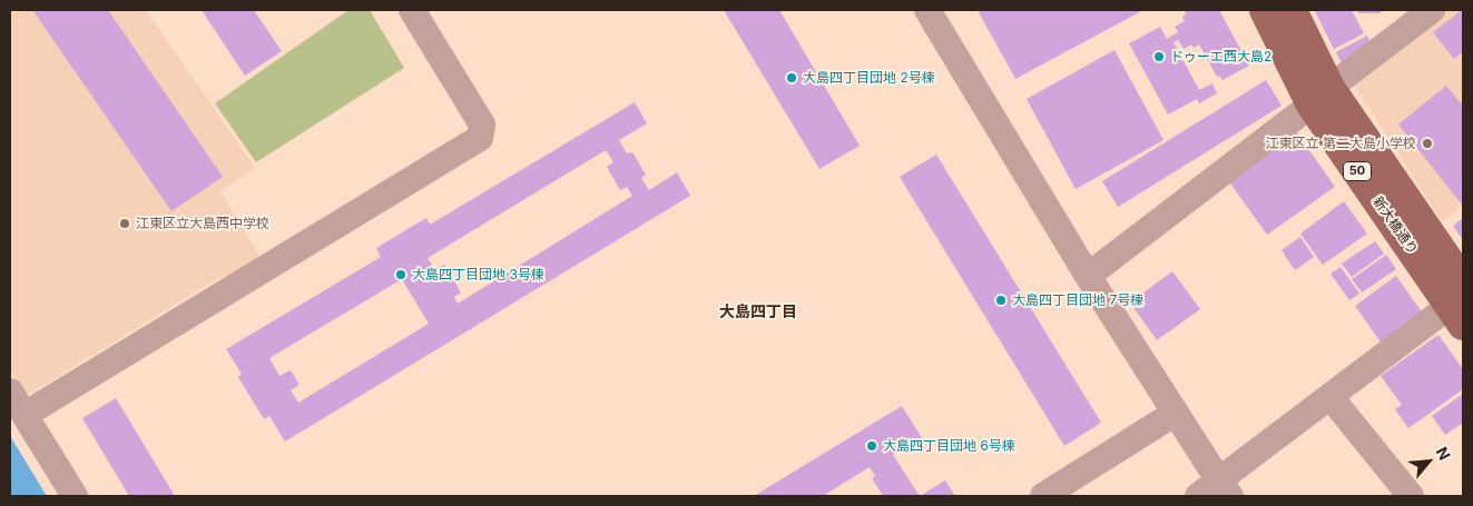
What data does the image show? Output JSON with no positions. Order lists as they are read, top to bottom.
{
  "streets": {
    "main road": ["50", "新大橋通り"]
  },
  "districts": ["大島四丁目"],
  "places": [
    "ドゥーエ西大島2",
    "大島四丁目団地 2号棟",
    "江東区立 第二大島小学校",
    "江東区立大島西中学校",
    "大島四丁目団地 3号棟",
    "大島四丁目団地 7号棟",
    "大島四丁目団地 6号棟"
  ],
  "north": "top right"
}
